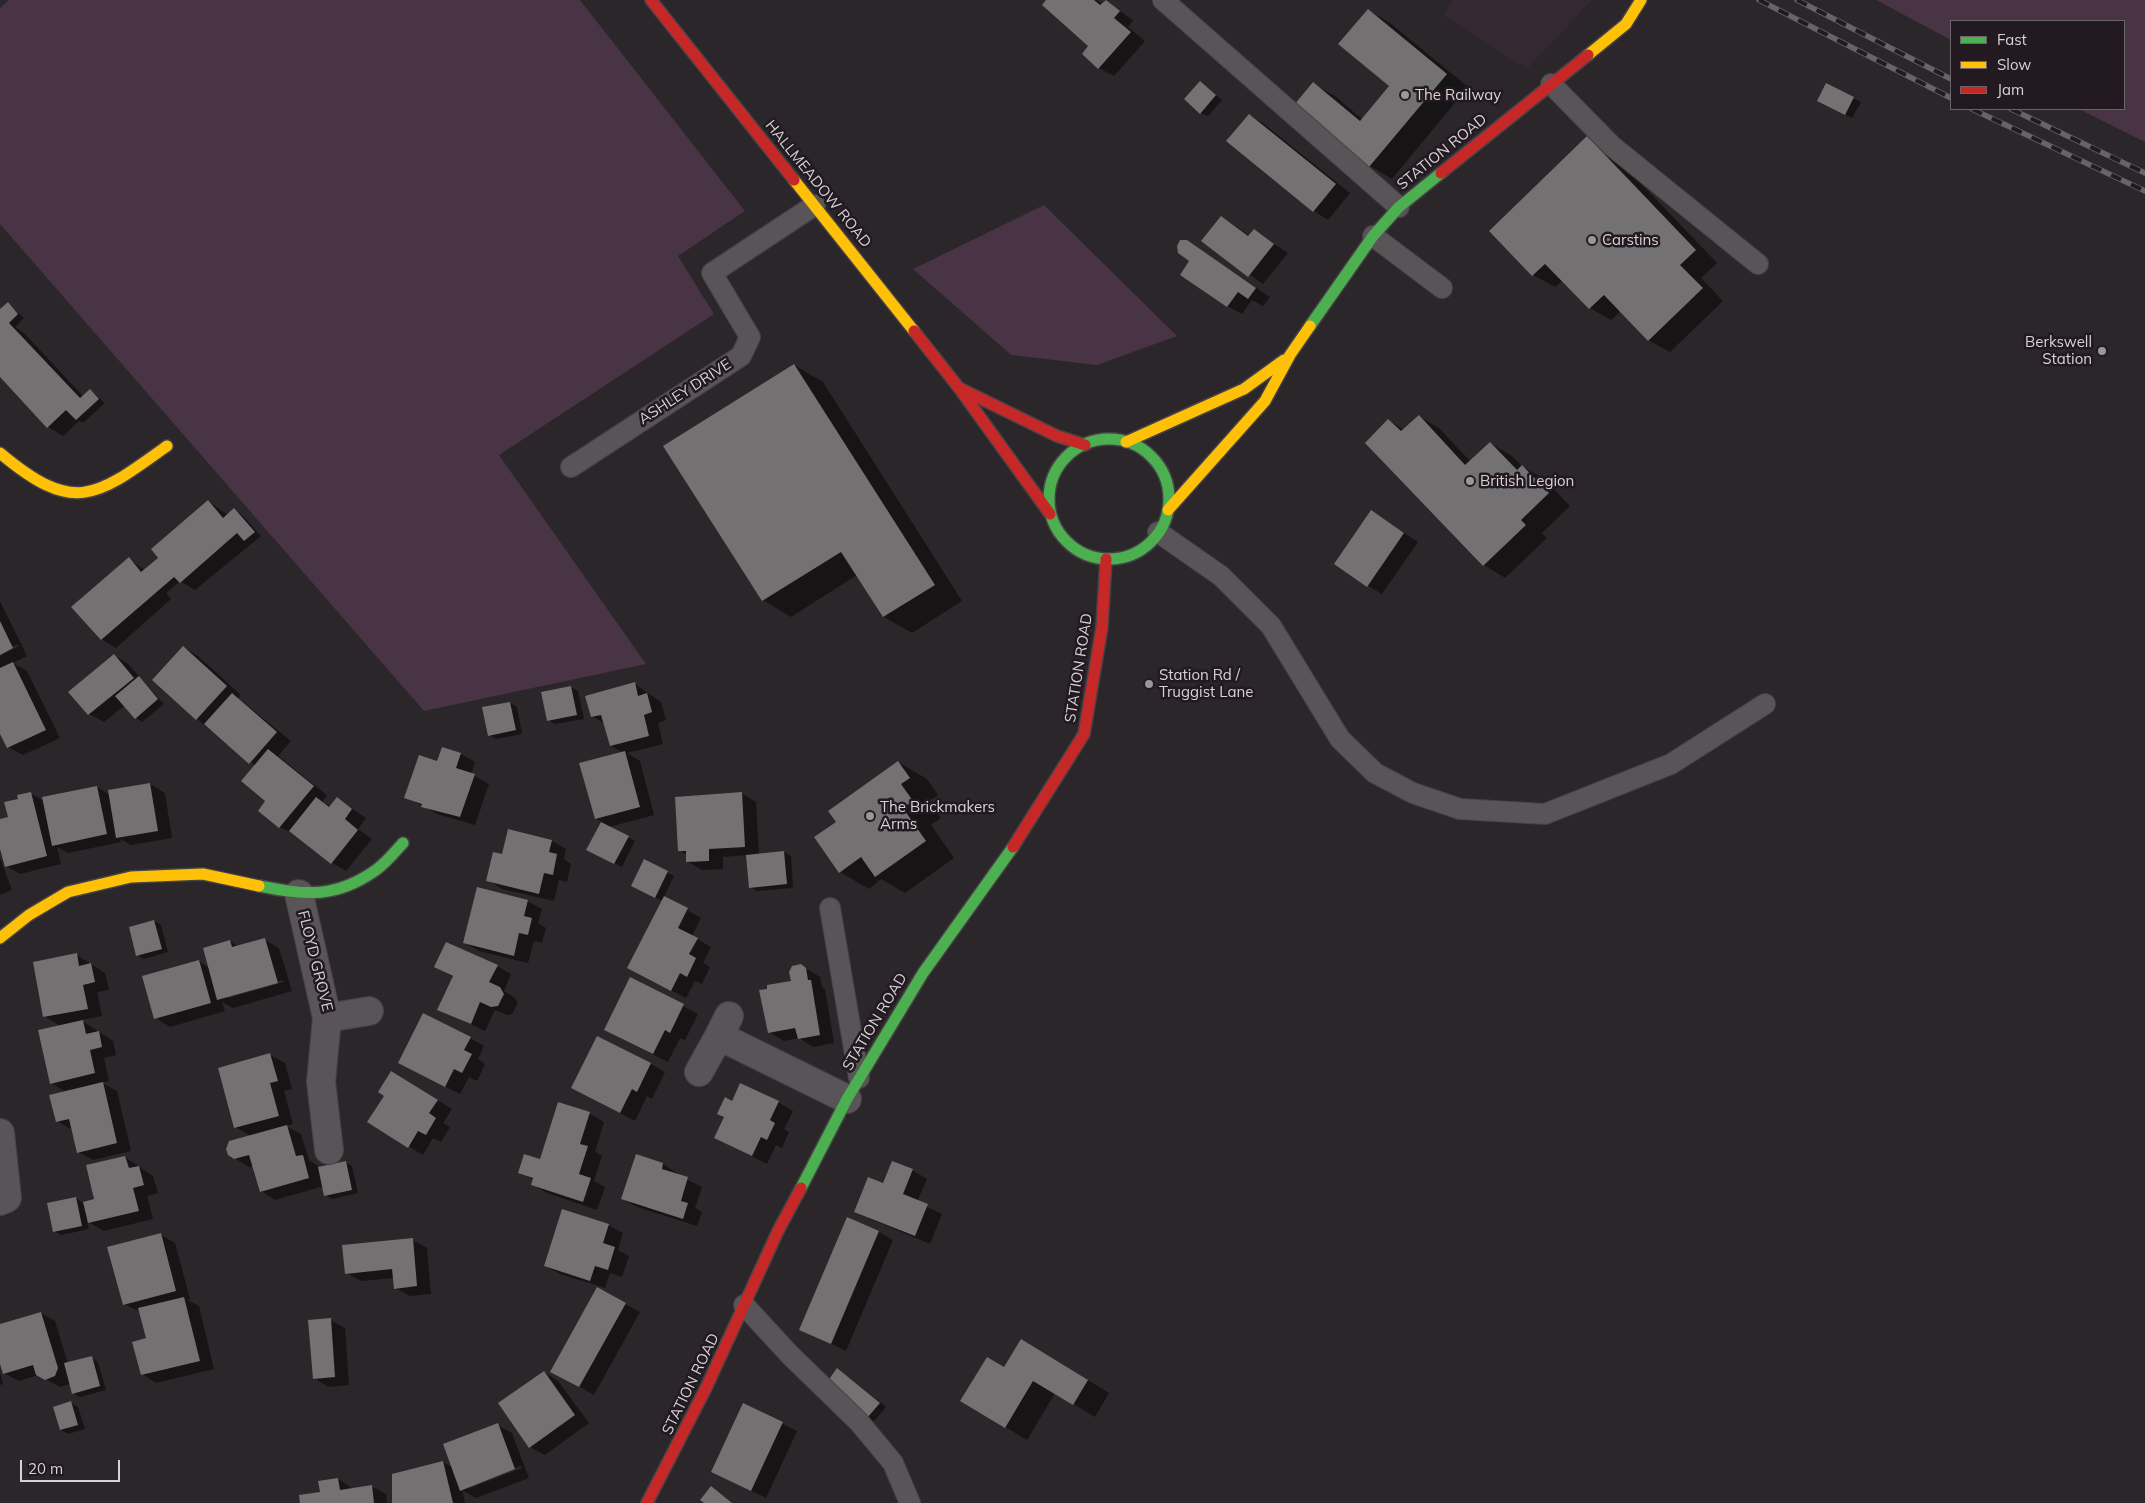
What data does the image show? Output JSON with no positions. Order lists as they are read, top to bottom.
{
  "streets": {
    "street": ["STATION ROAD", "HALLMEADOW ROAD", "FLOYD GROVE"],
    "lane": ["ASHLEY DRIVE"]
  },
  "crossings": [
    ["STATION ROAD", "HALLMEADOW ROAD"],
    ["HALLMEADOW ROAD", "ASHLEY DRIVE"]
  ],
  "places": [
    "The Railway",
    "Carstins",
    "Berkswell Station",
    "British Legion",
    "Station Rd / Truggist Lane",
    "The Brickmakers Arms"
  ],
  "legend": ["Fast", "Slow", "Jam"],
  "scale_bar": "20 m"
}
